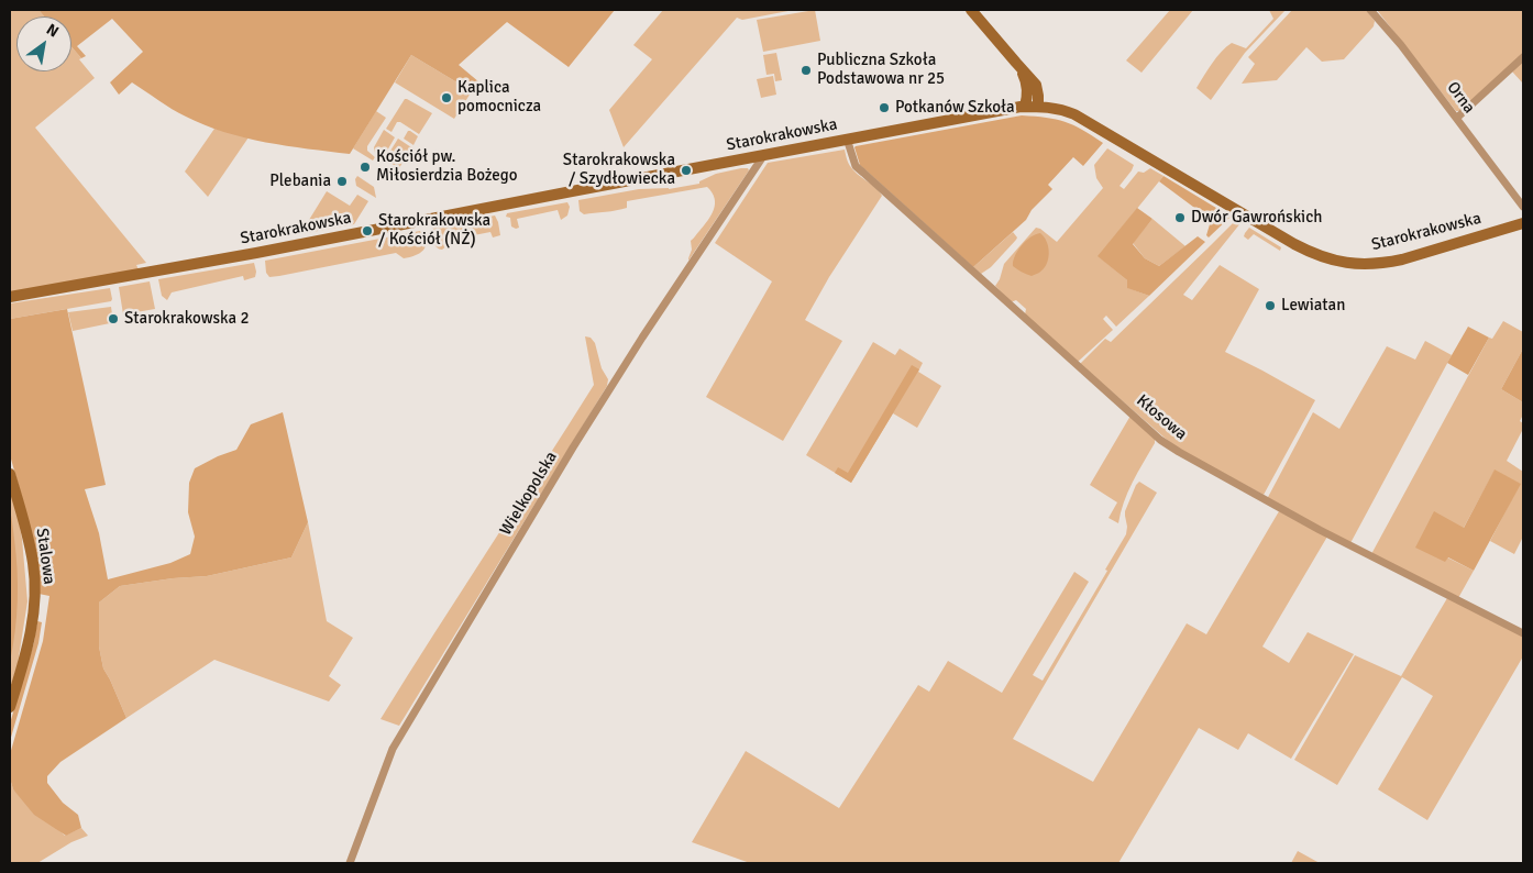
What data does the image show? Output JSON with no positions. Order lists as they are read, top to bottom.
{
  "streets": {
    "street": [
      "Orna",
      "Starokrakowska",
      "Kłosowa",
      "Wielkopolska",
      "Stalowa"
    ]
  },
  "crossings": [
    ["Starokrakowska", "Kłosowa"],
    ["Starokrakowska", "Wielkopolska"]
  ],
  "places": [
    "Publiczna Szkoła Podstawowa nr 25",
    "Kaplica pomocnicza",
    "Potkanów Szkoła",
    "Kościół pw. Miłosierdzia Bożego",
    "Starokrakowska / Szydłowiecka",
    "Plebania",
    "Dwór Gawrońskich",
    "Starokrakowska / Kościół (NŻ)",
    "Lewiatan",
    "Starokrakowska 2"
  ],
  "north": "top right"
}
